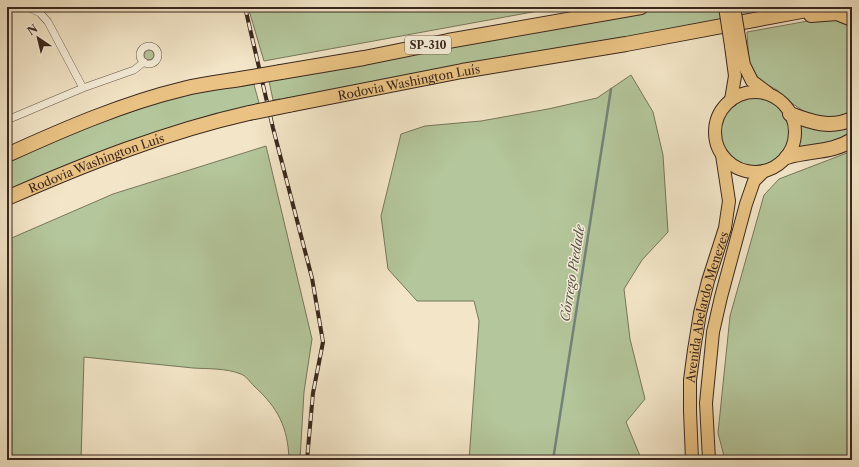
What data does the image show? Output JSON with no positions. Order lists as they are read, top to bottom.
{
  "streets": {
    "highway": ["SP-310", "Rodovia Washington Luís"],
    "main road": ["Avenida Abelardo Menezes"]
  },
  "water": ["Córrego Piedade"],
  "north": "top left"
}
